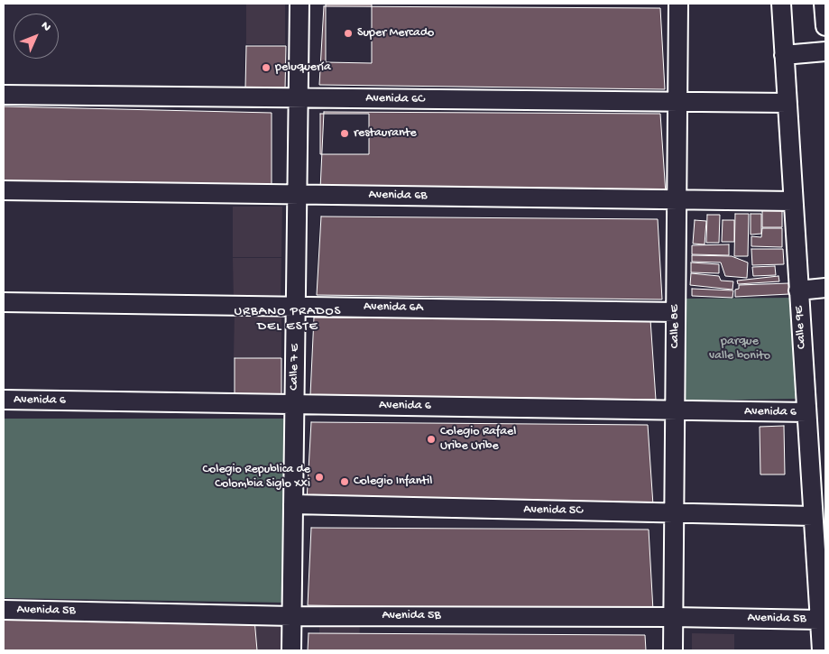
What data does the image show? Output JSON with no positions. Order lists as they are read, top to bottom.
{
  "streets": {
    "street": [
      "Avenida 6C",
      "Avenida 6B",
      "Avenida 6A",
      "Calle 8E",
      "Calle 9E",
      "Calle 7 E",
      "Avenida 6",
      "Avenida 5C",
      "Avenida 5B"
    ]
  },
  "crossings": [
    ["Avenida 6C", "Calle 8E"],
    ["Avenida 6C", "Calle 9E"],
    ["Avenida 6C", "Calle 7 E"],
    ["Avenida 6B", "Calle 8E"],
    ["Avenida 6B", "Calle 9E"],
    ["Avenida 6B", "Calle 7 E"],
    ["Avenida 6A", "Calle 8E"],
    ["Avenida 6A", "Calle 7 E"],
    ["Calle 8E", "Avenida 6"],
    ["Calle 8E", "Avenida 5C"],
    ["Calle 8E", "Avenida 5B"],
    ["Calle 9E", "Avenida 6"],
    ["Calle 9E", "Avenida 5C"],
    ["Calle 9E", "Avenida 5B"],
    ["Calle 7 E", "Avenida 6"],
    ["Calle 7 E", "Avenida 5C"],
    ["Calle 7 E", "Avenida 5B"]
  ],
  "districts": ["URBANO PRADOS DEL ESTE"],
  "parks": ["parque valle bonito"],
  "places": [
    "Super Mercado",
    "peluquería",
    "restaurante",
    "Colegio Rafael Uribe Uribe",
    "Colegio Republica de Colombia Siglo Xxi",
    "Colegio Infantil"
  ],
  "north": "top right"
}
